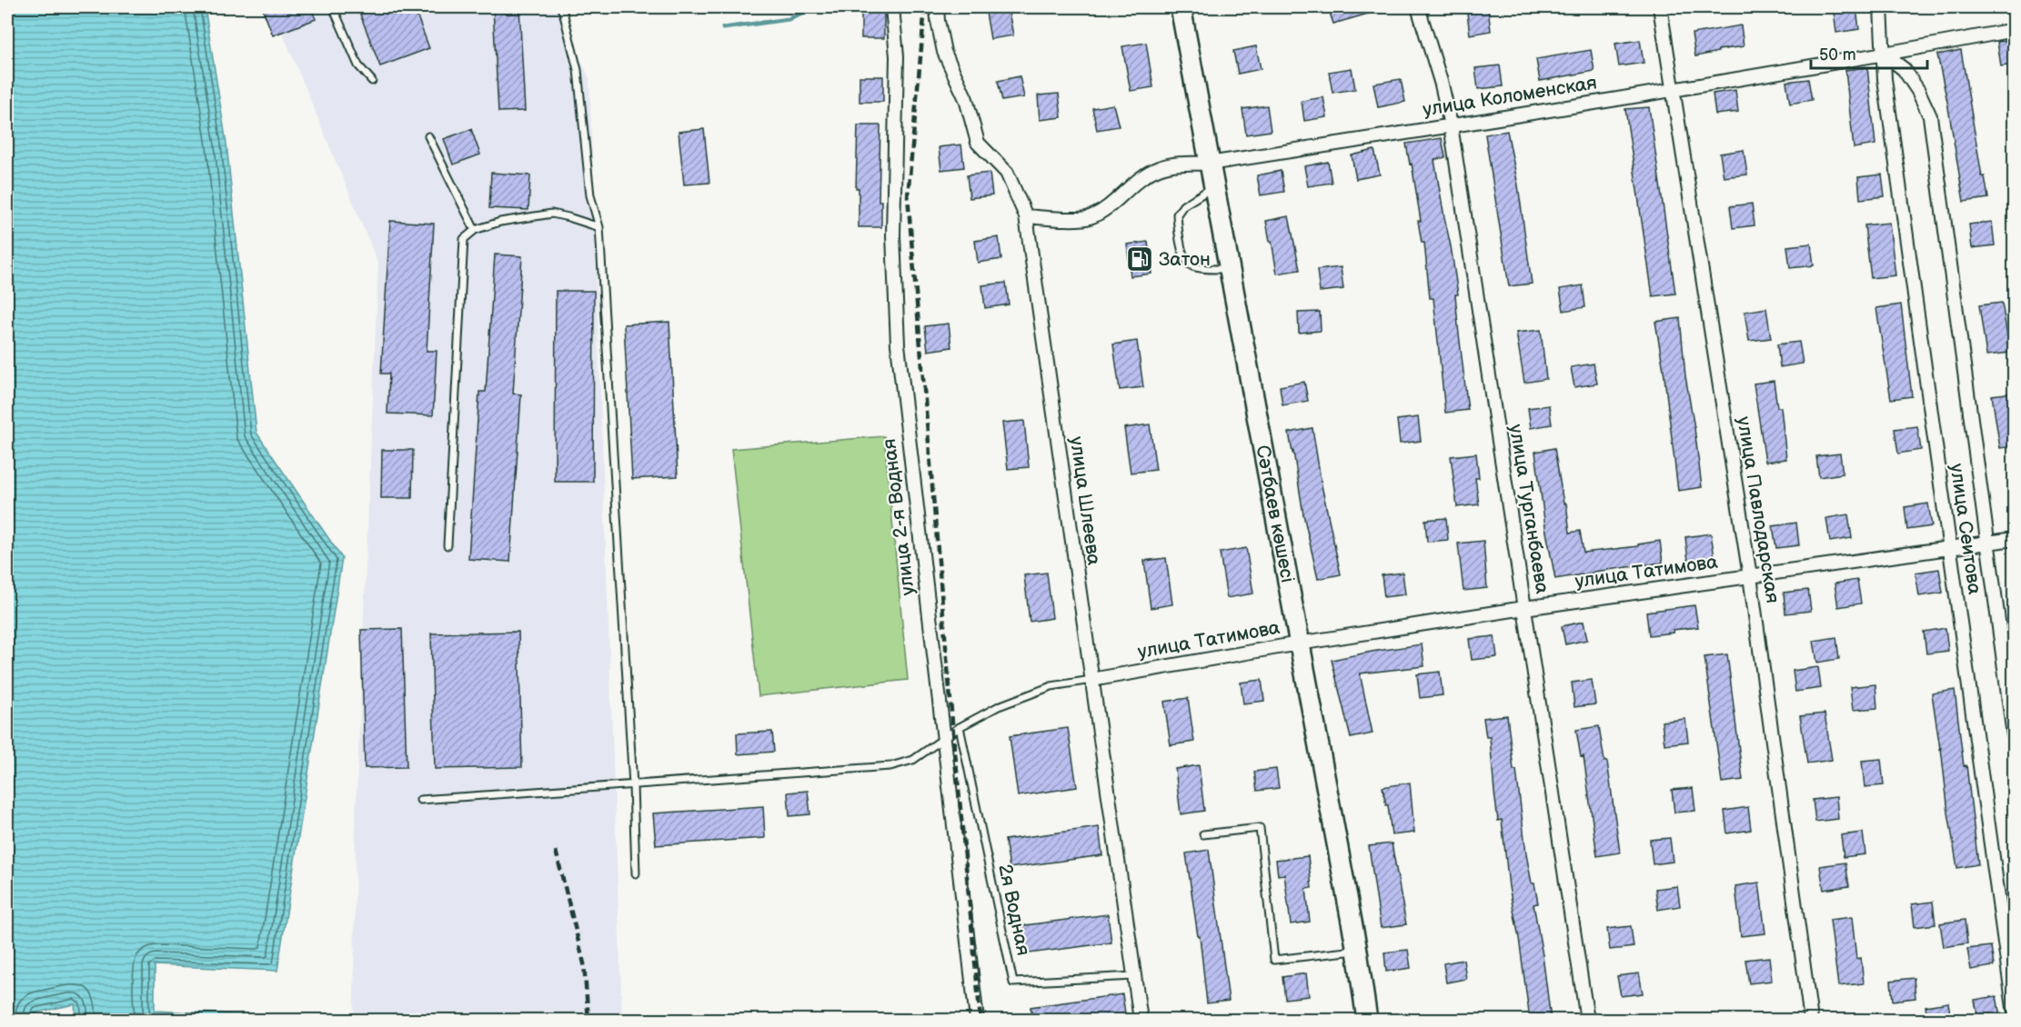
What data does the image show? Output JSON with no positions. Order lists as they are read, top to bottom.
{
  "streets": {
    "main road": ["Сәтбаев көшесі"],
    "street": [
      "улица Коломенская",
      "улица Шлеева",
      "улица Турганбаева",
      "улица Павлодарская",
      "улица 2-я Водная",
      "улица Сеитова",
      "улица Татимова"
    ],
    "lane": ["2я Водная"]
  },
  "crossings": [
    ["улица Коломенская", "улица Шлеева"],
    ["улица Коломенская", "улица Турганбаева"],
    ["улица Коломенская", "улица Павлодарская"],
    ["улица Коломенская", "Сәтбаев көшесі"],
    ["улица Коломенская", "улица Сеитова"],
    ["улица Шлеева", "улица Татимова"],
    ["улица Шлеева", "2я Водная"],
    ["улица Турганбаева", "улица Татимова"],
    ["улица Павлодарская", "улица Татимова"],
    ["Сәтбаев көшесі", "улица Татимова"],
    ["улица Сеитова", "улица Татимова"]
  ],
  "places": {
    "fuel station": ["Затон"]
  },
  "scale_bar": "50 m"
}
